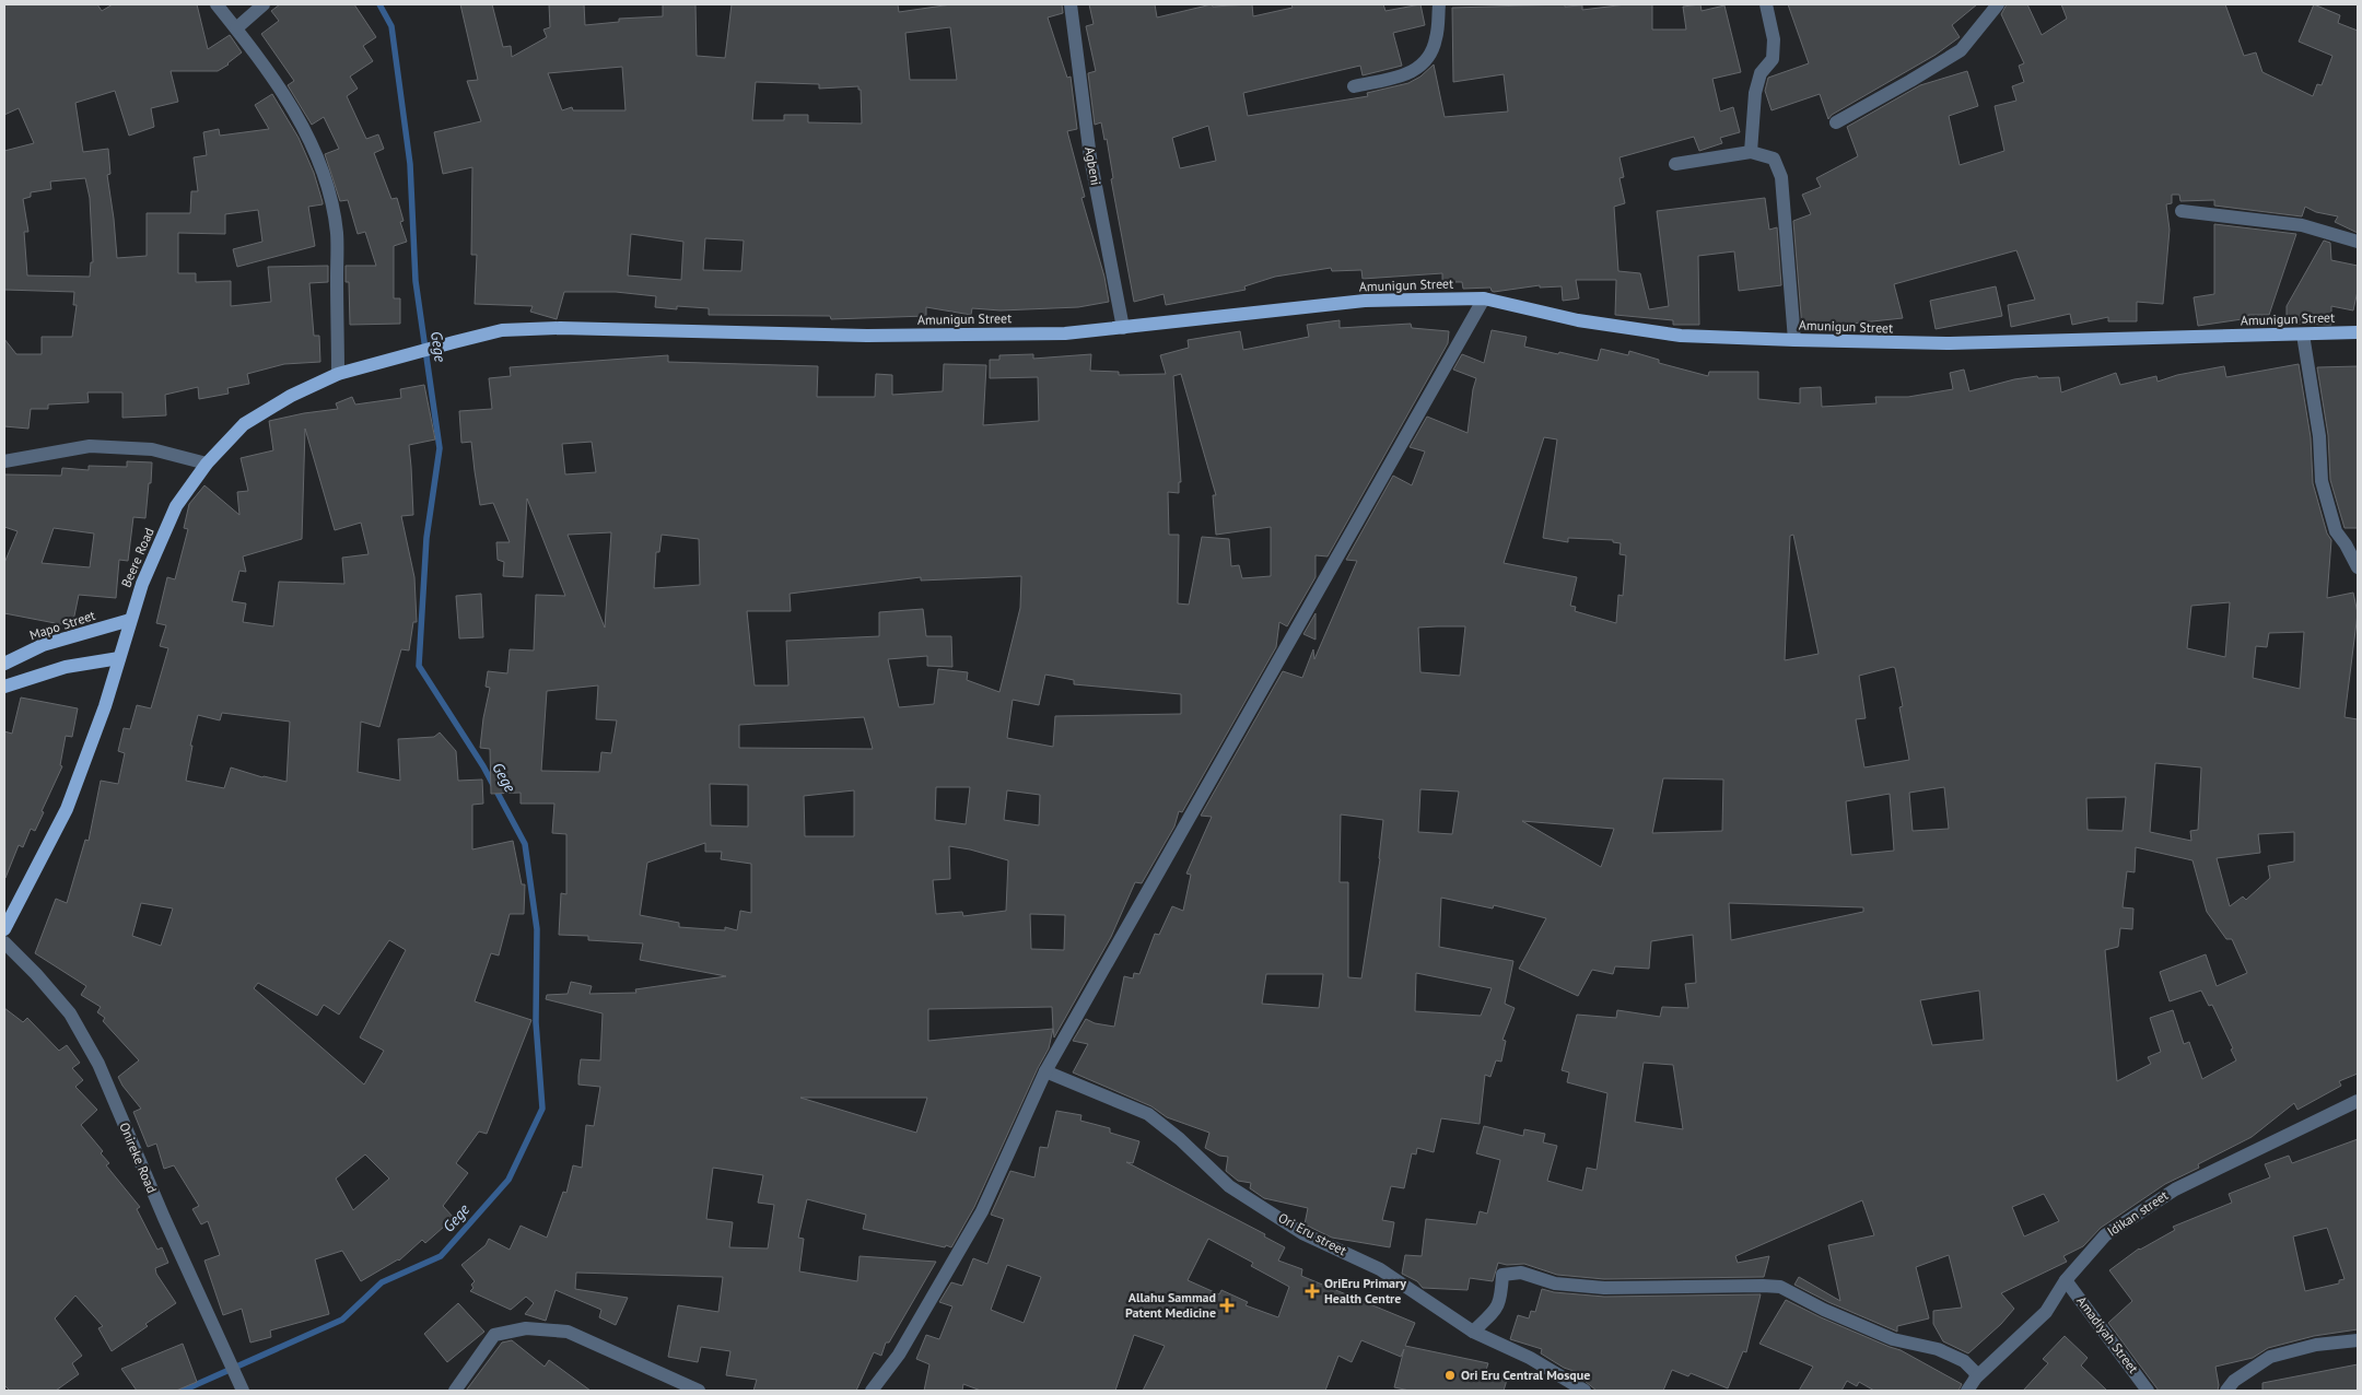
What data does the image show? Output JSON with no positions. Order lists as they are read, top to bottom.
{
  "streets": {
    "main road": ["Amunigun Street", "Beere Road", "Mapo Street"],
    "street": [
      "Agbeni",
      "Onireke Road",
      "Idikan street",
      "Ori Eru street",
      "Amadiyah Street"
    ]
  },
  "crossings": [
    ["Agbeni", "Amunigun Street"],
    ["Amunigun Street", "Beere Road"],
    ["Beere Road", "Mapo Street"],
    ["Idikan street", "Amadiyah Street"]
  ],
  "water": ["Gege"],
  "places": {
    "health": ["OriEru Primary Health Centre", "Allahu Sammad Patent Medicine"],
    "other": ["Ori Eru Central Mosque"]
  }
}
